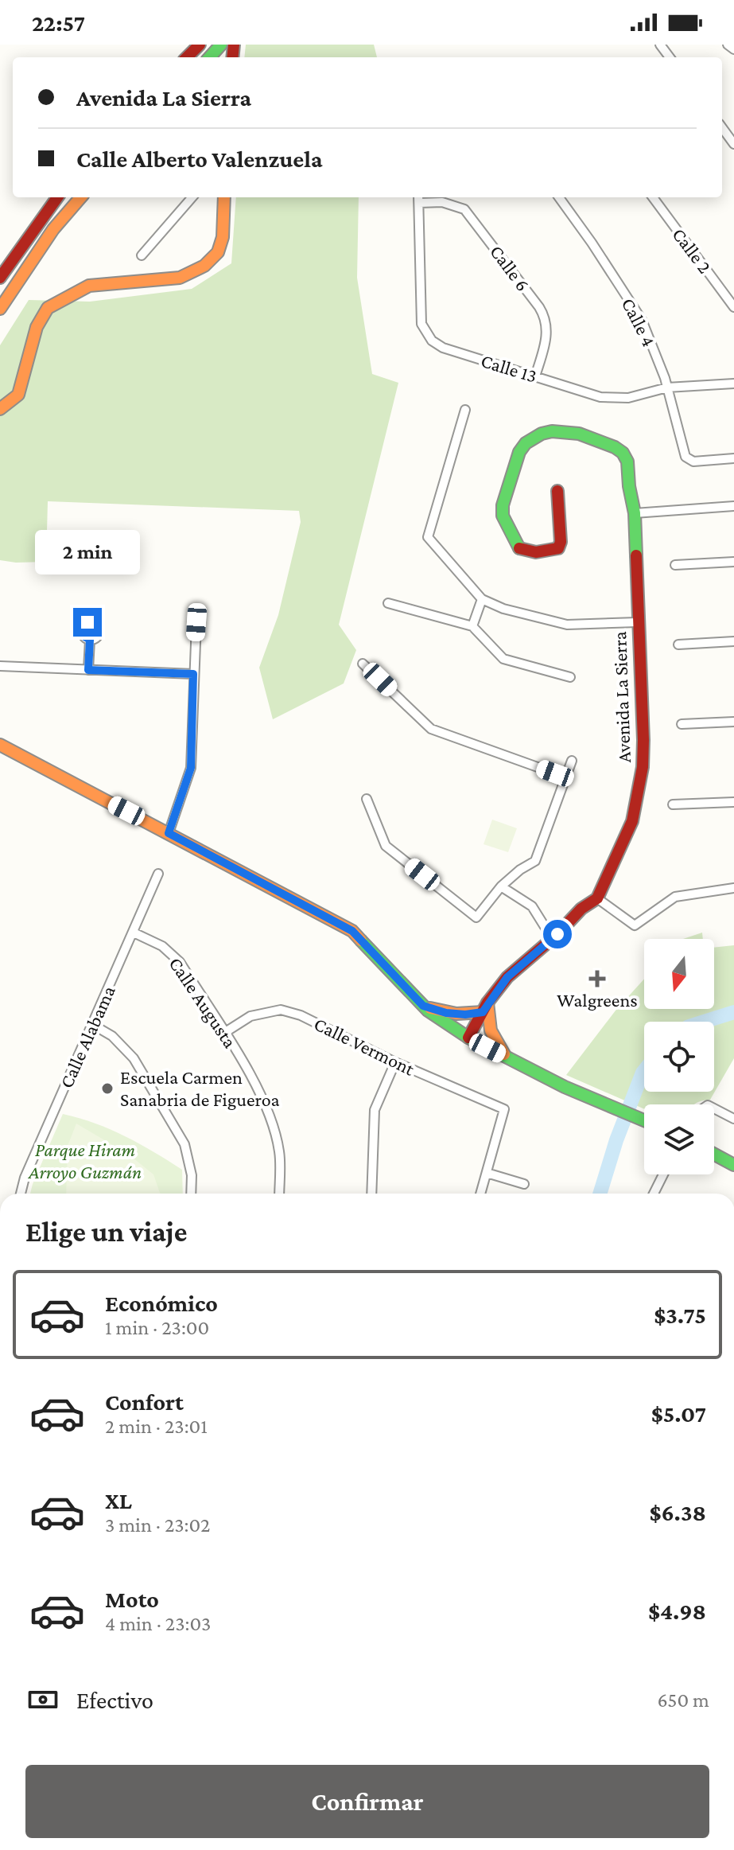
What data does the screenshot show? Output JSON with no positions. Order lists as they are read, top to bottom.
{
  "streets": {
    "street": [
      "Calle 2",
      "Calle 6",
      "Calle 4",
      "Calle 13",
      "Avenida La Sierra",
      "Calle Augusta",
      "Calle Alabama",
      "Calle Vermont"
    ]
  },
  "crossings": [
    ["Calle 6", "Calle 13"],
    ["Calle 4", "Calle 13"],
    ["Calle Augusta", "Calle Alabama"],
    ["Calle Augusta", "Calle Vermont"]
  ],
  "parks": ["Parque Hiram Arroyo Guzmán"],
  "places": {
    "health": ["Walgreens"],
    "other": ["Escuela Carmen Sanabria de Figueroa"]
  },
  "north": "bottom",
  "page": {
    "status": "22:57",
    "banner": ["Avenida La Sierra", "Calle Alberto Valenzuela"],
    "bubble": "2 min",
    "heading": "Elige un viaje",
    "list": [
      {
        "name": "Económico",
        "note": "1 min · 23:00",
        "value": "$3.75"
      },
      {
        "name": "Confort",
        "note": "2 min · 23:01",
        "value": "$5.07"
      },
      {
        "name": "XL",
        "note": "3 min · 23:02",
        "value": "$6.38"
      },
      {
        "name": "Moto",
        "note": "4 min · 23:03",
        "value": "$4.98"
      }
    ],
    "pay": ["Efectivo", "650 m"],
    "buttons": "Confirmar"
  }
}
